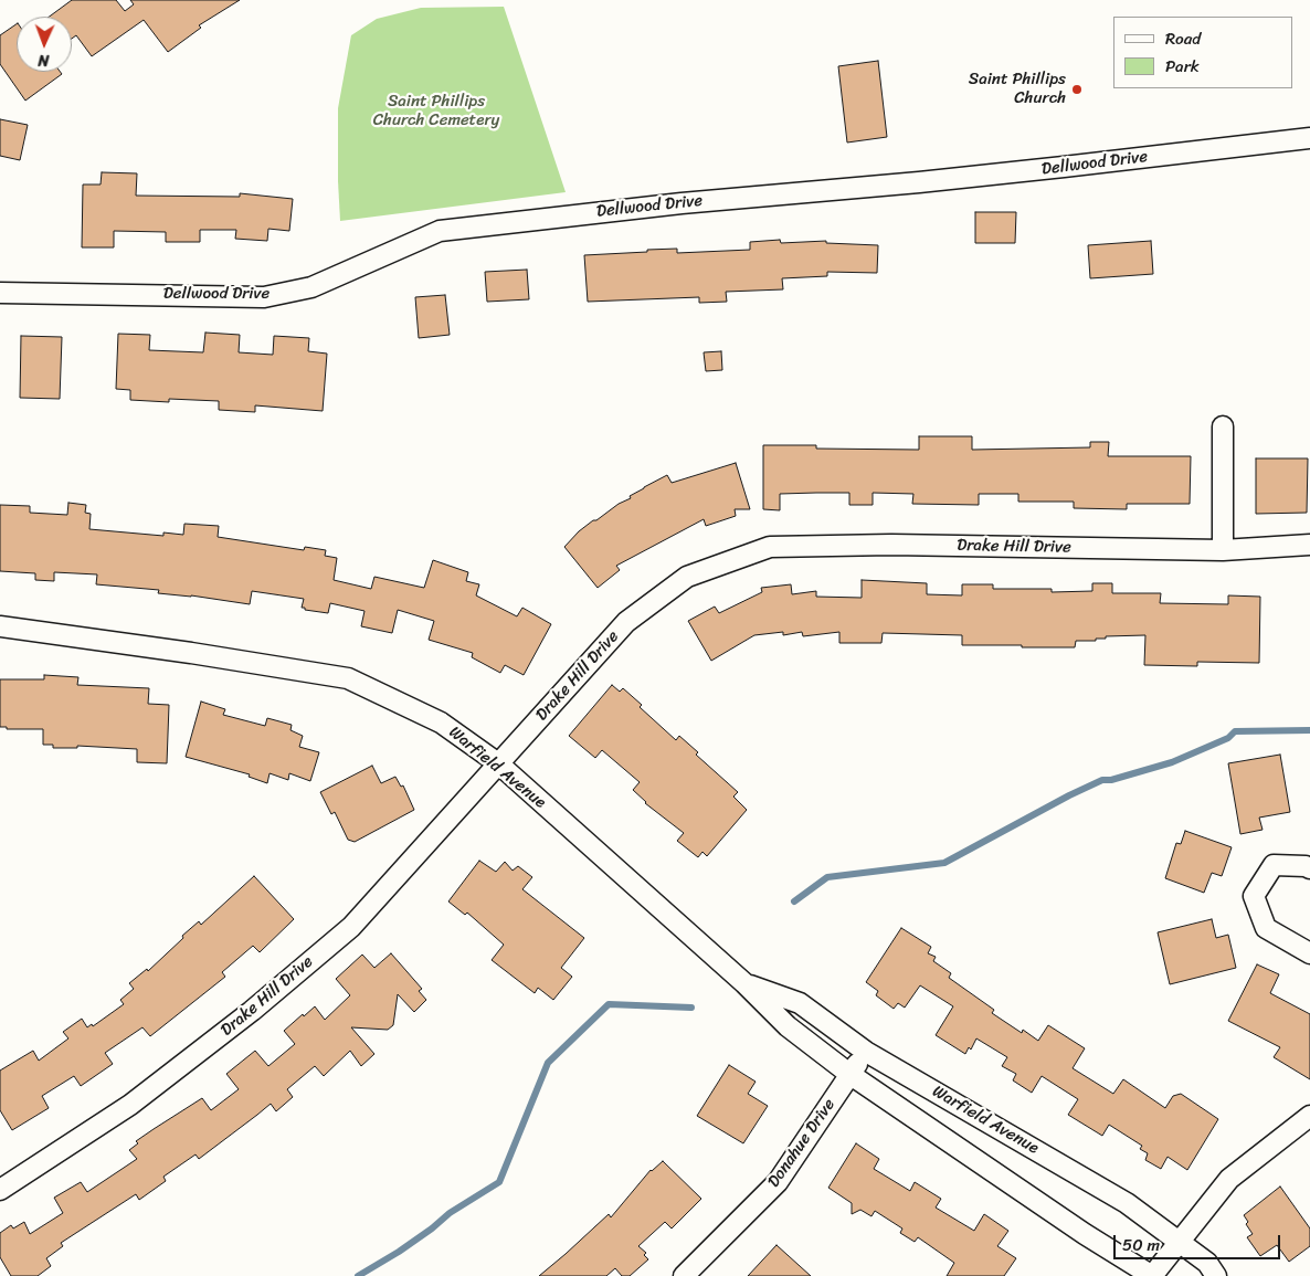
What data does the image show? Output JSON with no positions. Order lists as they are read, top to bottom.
{
  "streets": {
    "street": [
      "Dellwood Drive",
      "Drake Hill Drive",
      "Warfield Avenue",
      "Donahue Drive"
    ]
  },
  "crossings": [
    ["Drake Hill Drive", "Warfield Avenue"],
    ["Warfield Avenue", "Donahue Drive"]
  ],
  "parks": ["Saint Phillips Church Cemetery"],
  "places": ["Saint Phillips Church"],
  "legend": ["Road", "Park"],
  "scale_bar": "50 m",
  "north": "bottom"
}
